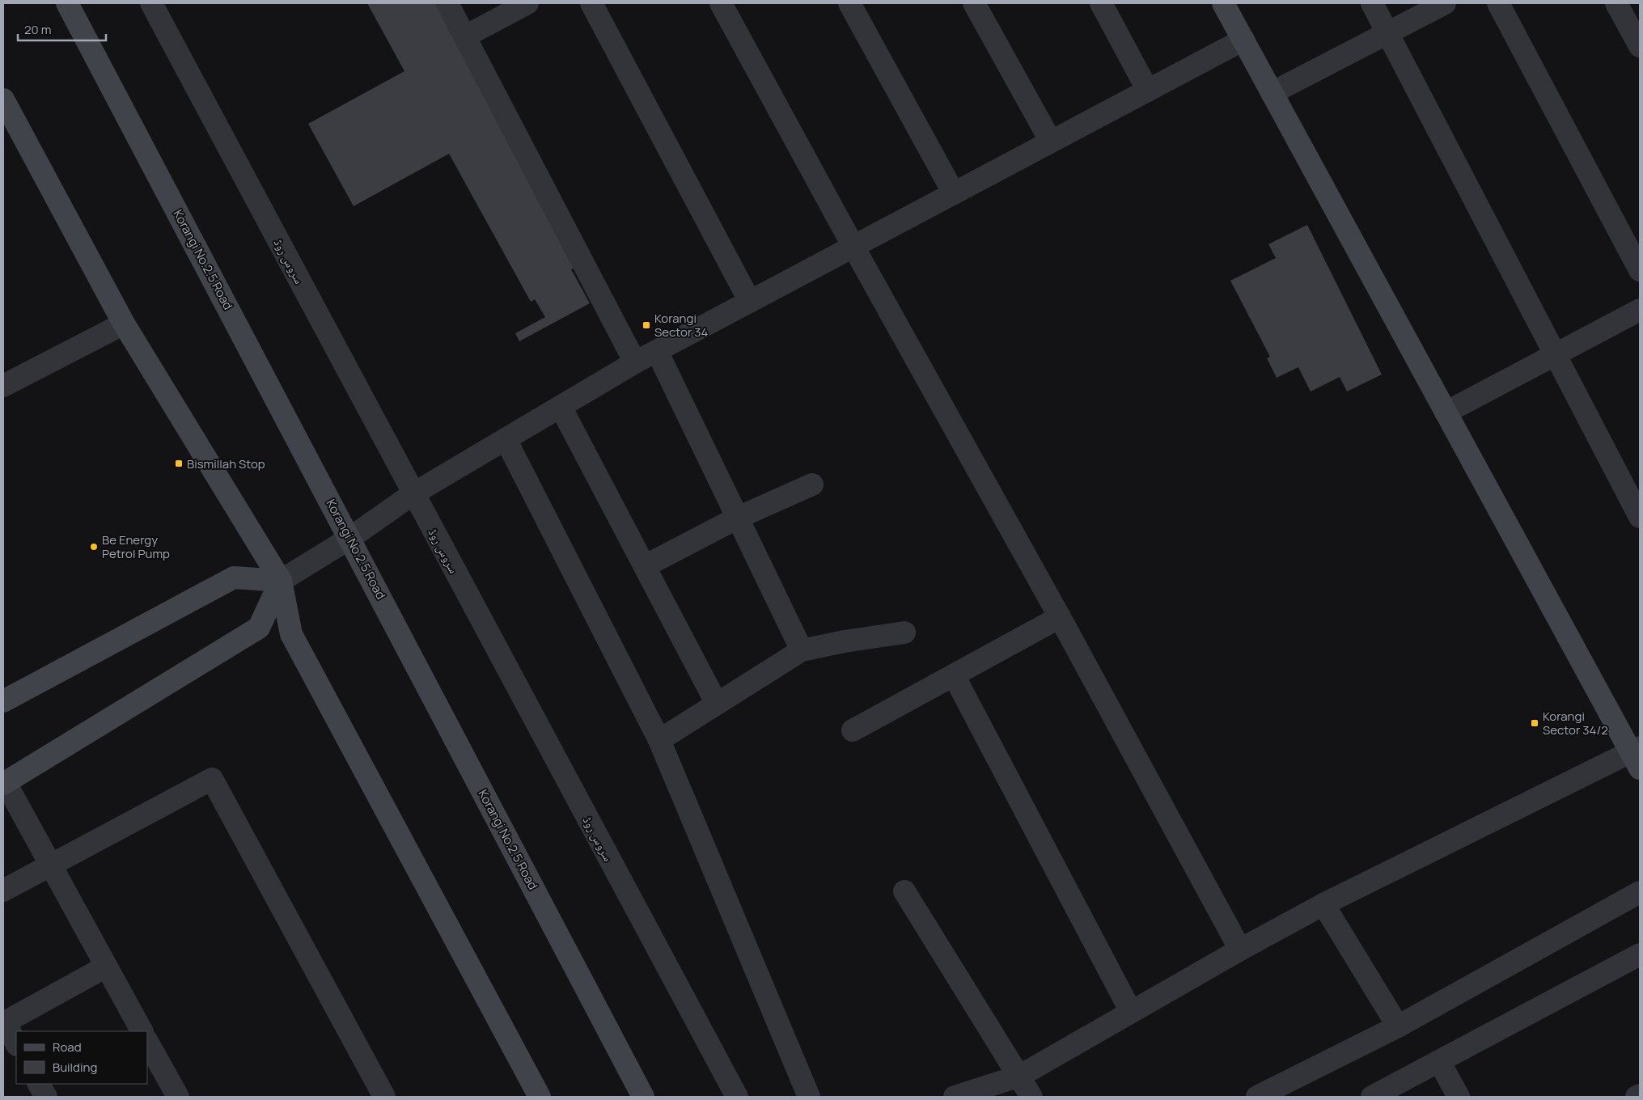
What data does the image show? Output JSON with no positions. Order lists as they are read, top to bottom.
{
  "streets": {
    "main road": ["Korangi No.2.5 Road"],
    "street": ["سروس روڈ"]
  },
  "places": {
    "transit": ["Korangi Sector 34", "Bismillah Stop", "Korangi Sector 34/2"],
    "other": ["Be Energy Petrol Pump"]
  },
  "legend": ["Road", "Building"],
  "scale_bar": "20 m"
}
